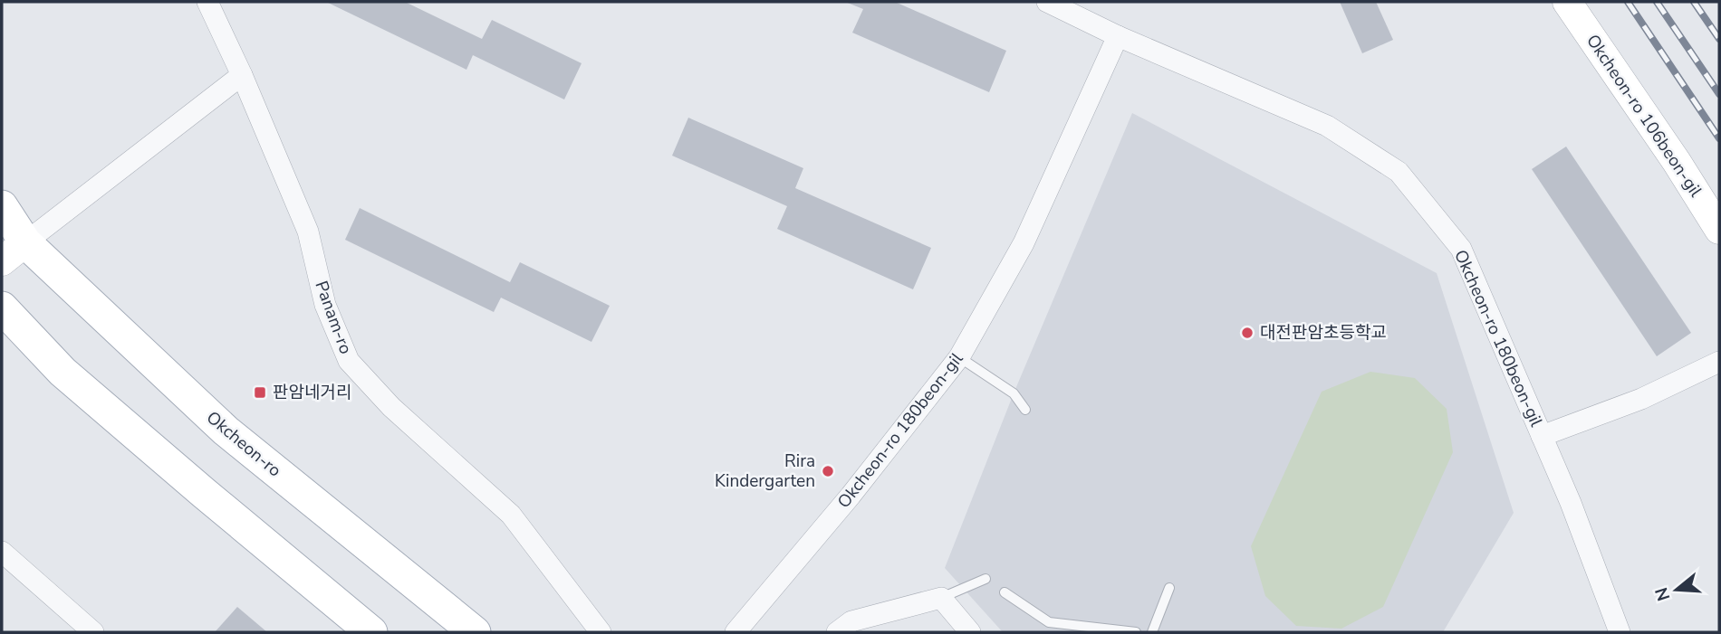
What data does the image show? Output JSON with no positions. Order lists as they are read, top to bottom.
{
  "streets": {
    "main road": ["Okcheon-ro"],
    "street": ["Okcheon-ro 106beon-gil", "Panam-ro", "Okcheon-ro 180beon-gil"]
  },
  "places": {
    "other": ["대전판암초등학교", "Rira Kindergarten"],
    "transit": ["판암네거리"]
  },
  "north": "left"
}
